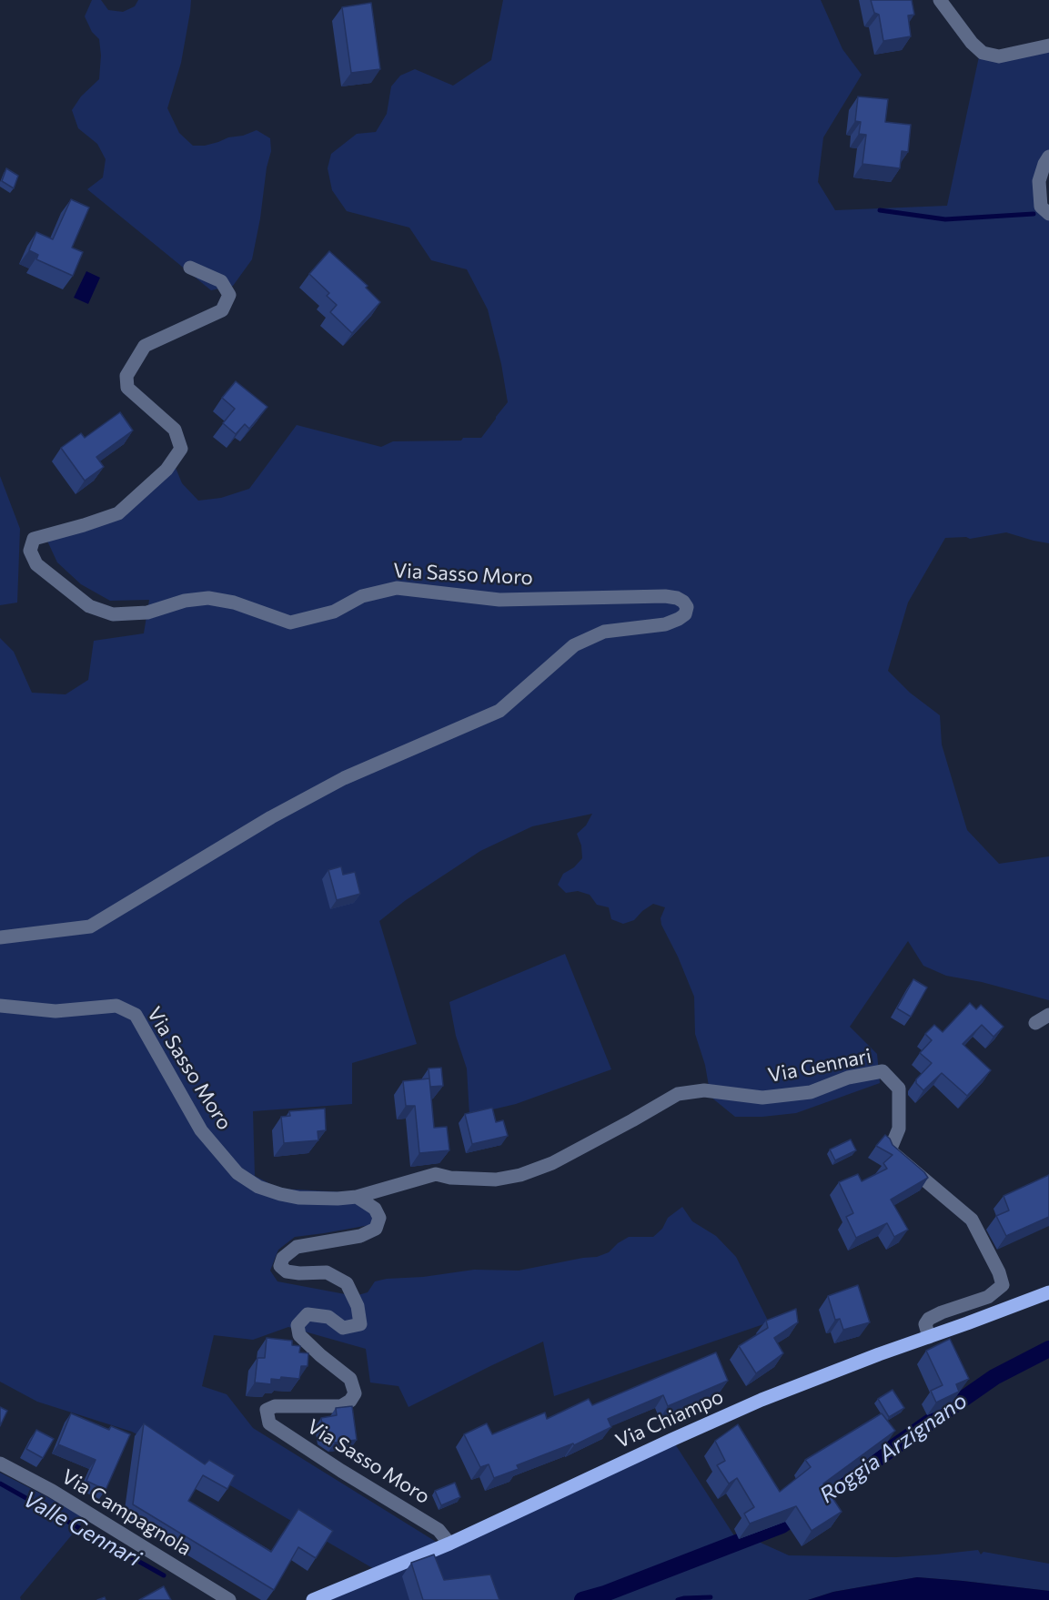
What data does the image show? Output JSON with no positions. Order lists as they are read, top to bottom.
{
  "streets": {
    "main road": ["Via Chiampo"],
    "street": ["Via Sasso Moro", "Via Gennari", "Via Campagnola"]
  },
  "crossings": [
    ["Via Sasso Moro", "Via Gennari"],
    ["Via Sasso Moro", "Via Chiampo"],
    ["Via Gennari", "Via Chiampo"]
  ],
  "water": ["Roggia Arzignano", "Valle Gennari"]
}
